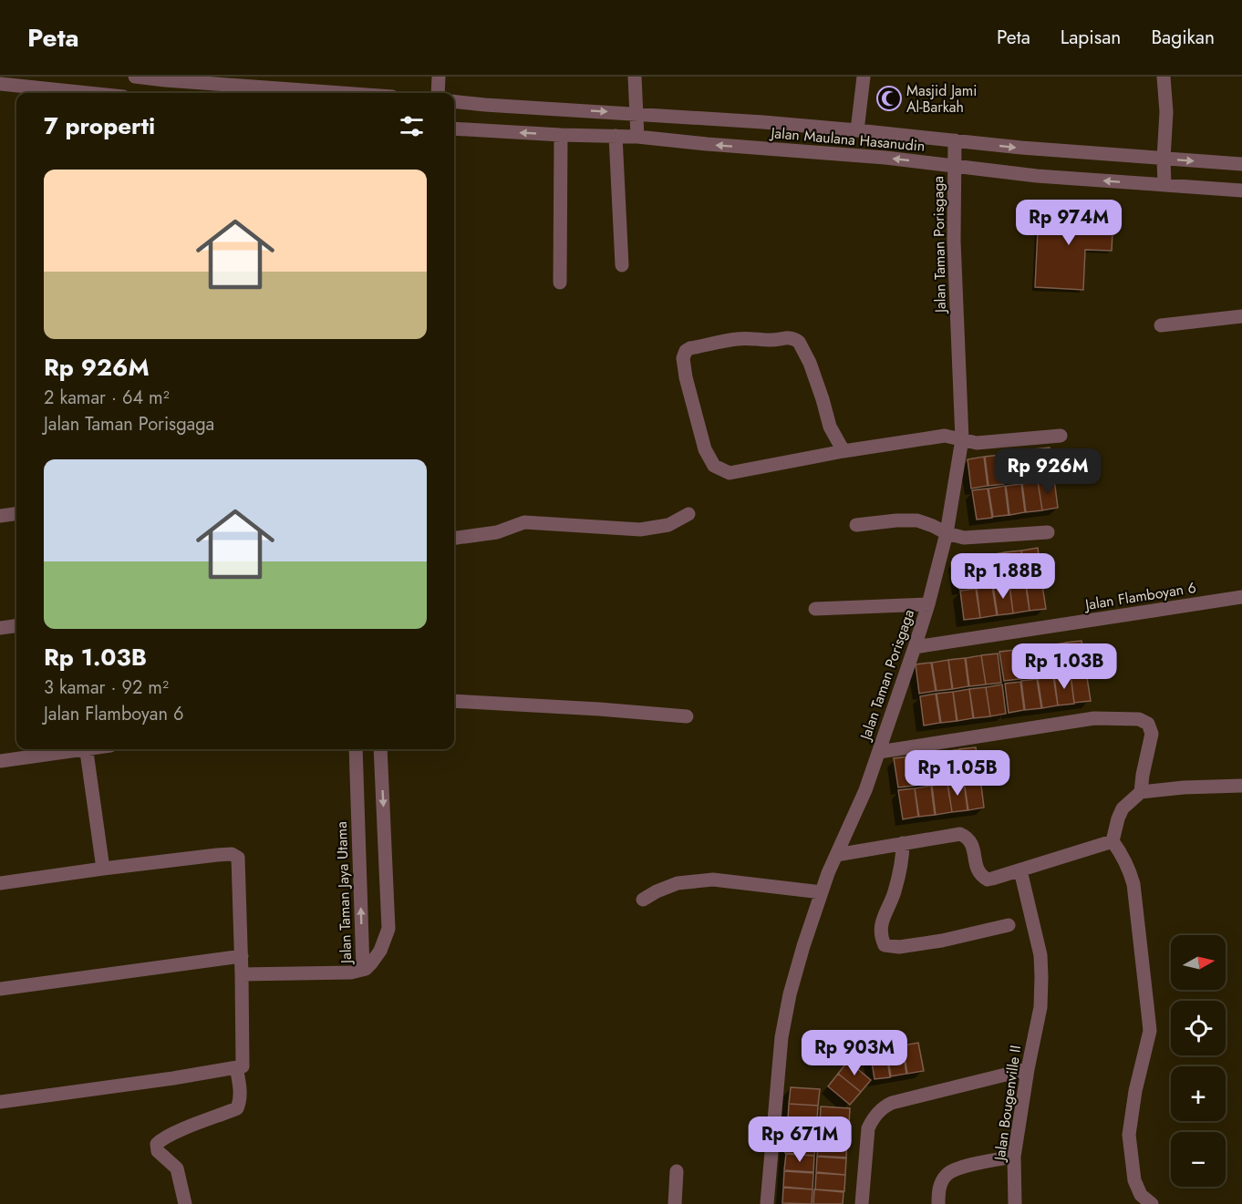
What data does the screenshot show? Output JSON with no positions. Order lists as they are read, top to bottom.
{
  "streets": {
    "street": [
      "Jalan Maulana Hasanudin",
      "Jalan Taman Porisgaga",
      "Jalan Flamboyan 6",
      "Jalan Taman Jaya Utama",
      "Jalan Bougenville II"
    ]
  },
  "crossings": [
    ["Jalan Maulana Hasanudin", "Jalan Taman Porisgaga"],
    ["Jalan Taman Porisgaga", "Jalan Flamboyan 6"]
  ],
  "places": {
    "mosque": ["Masjid Jami Al-Barkah"]
  },
  "north": "right",
  "page": {
    "header": "Peta",
    "nav": ["Peta", "Lapisan", "Bagikan"],
    "heading": "7 properti",
    "list": [
      {
        "name": "Rp 926M",
        "note": "2 kamar · 64 m² · Jalan Taman Porisgaga"
      },
      {
        "name": "Rp 1.03B",
        "note": "3 kamar · 92 m² · Jalan Flamboyan 6"
      }
    ],
    "price": [
      "Rp 974M",
      "Rp 926M",
      "Rp 1.88B",
      "Rp 1.03B",
      "Rp 1.05B",
      "Rp 903M",
      "Rp 671M"
    ],
    "map_buttons": ["+", "−"]
  }
}
